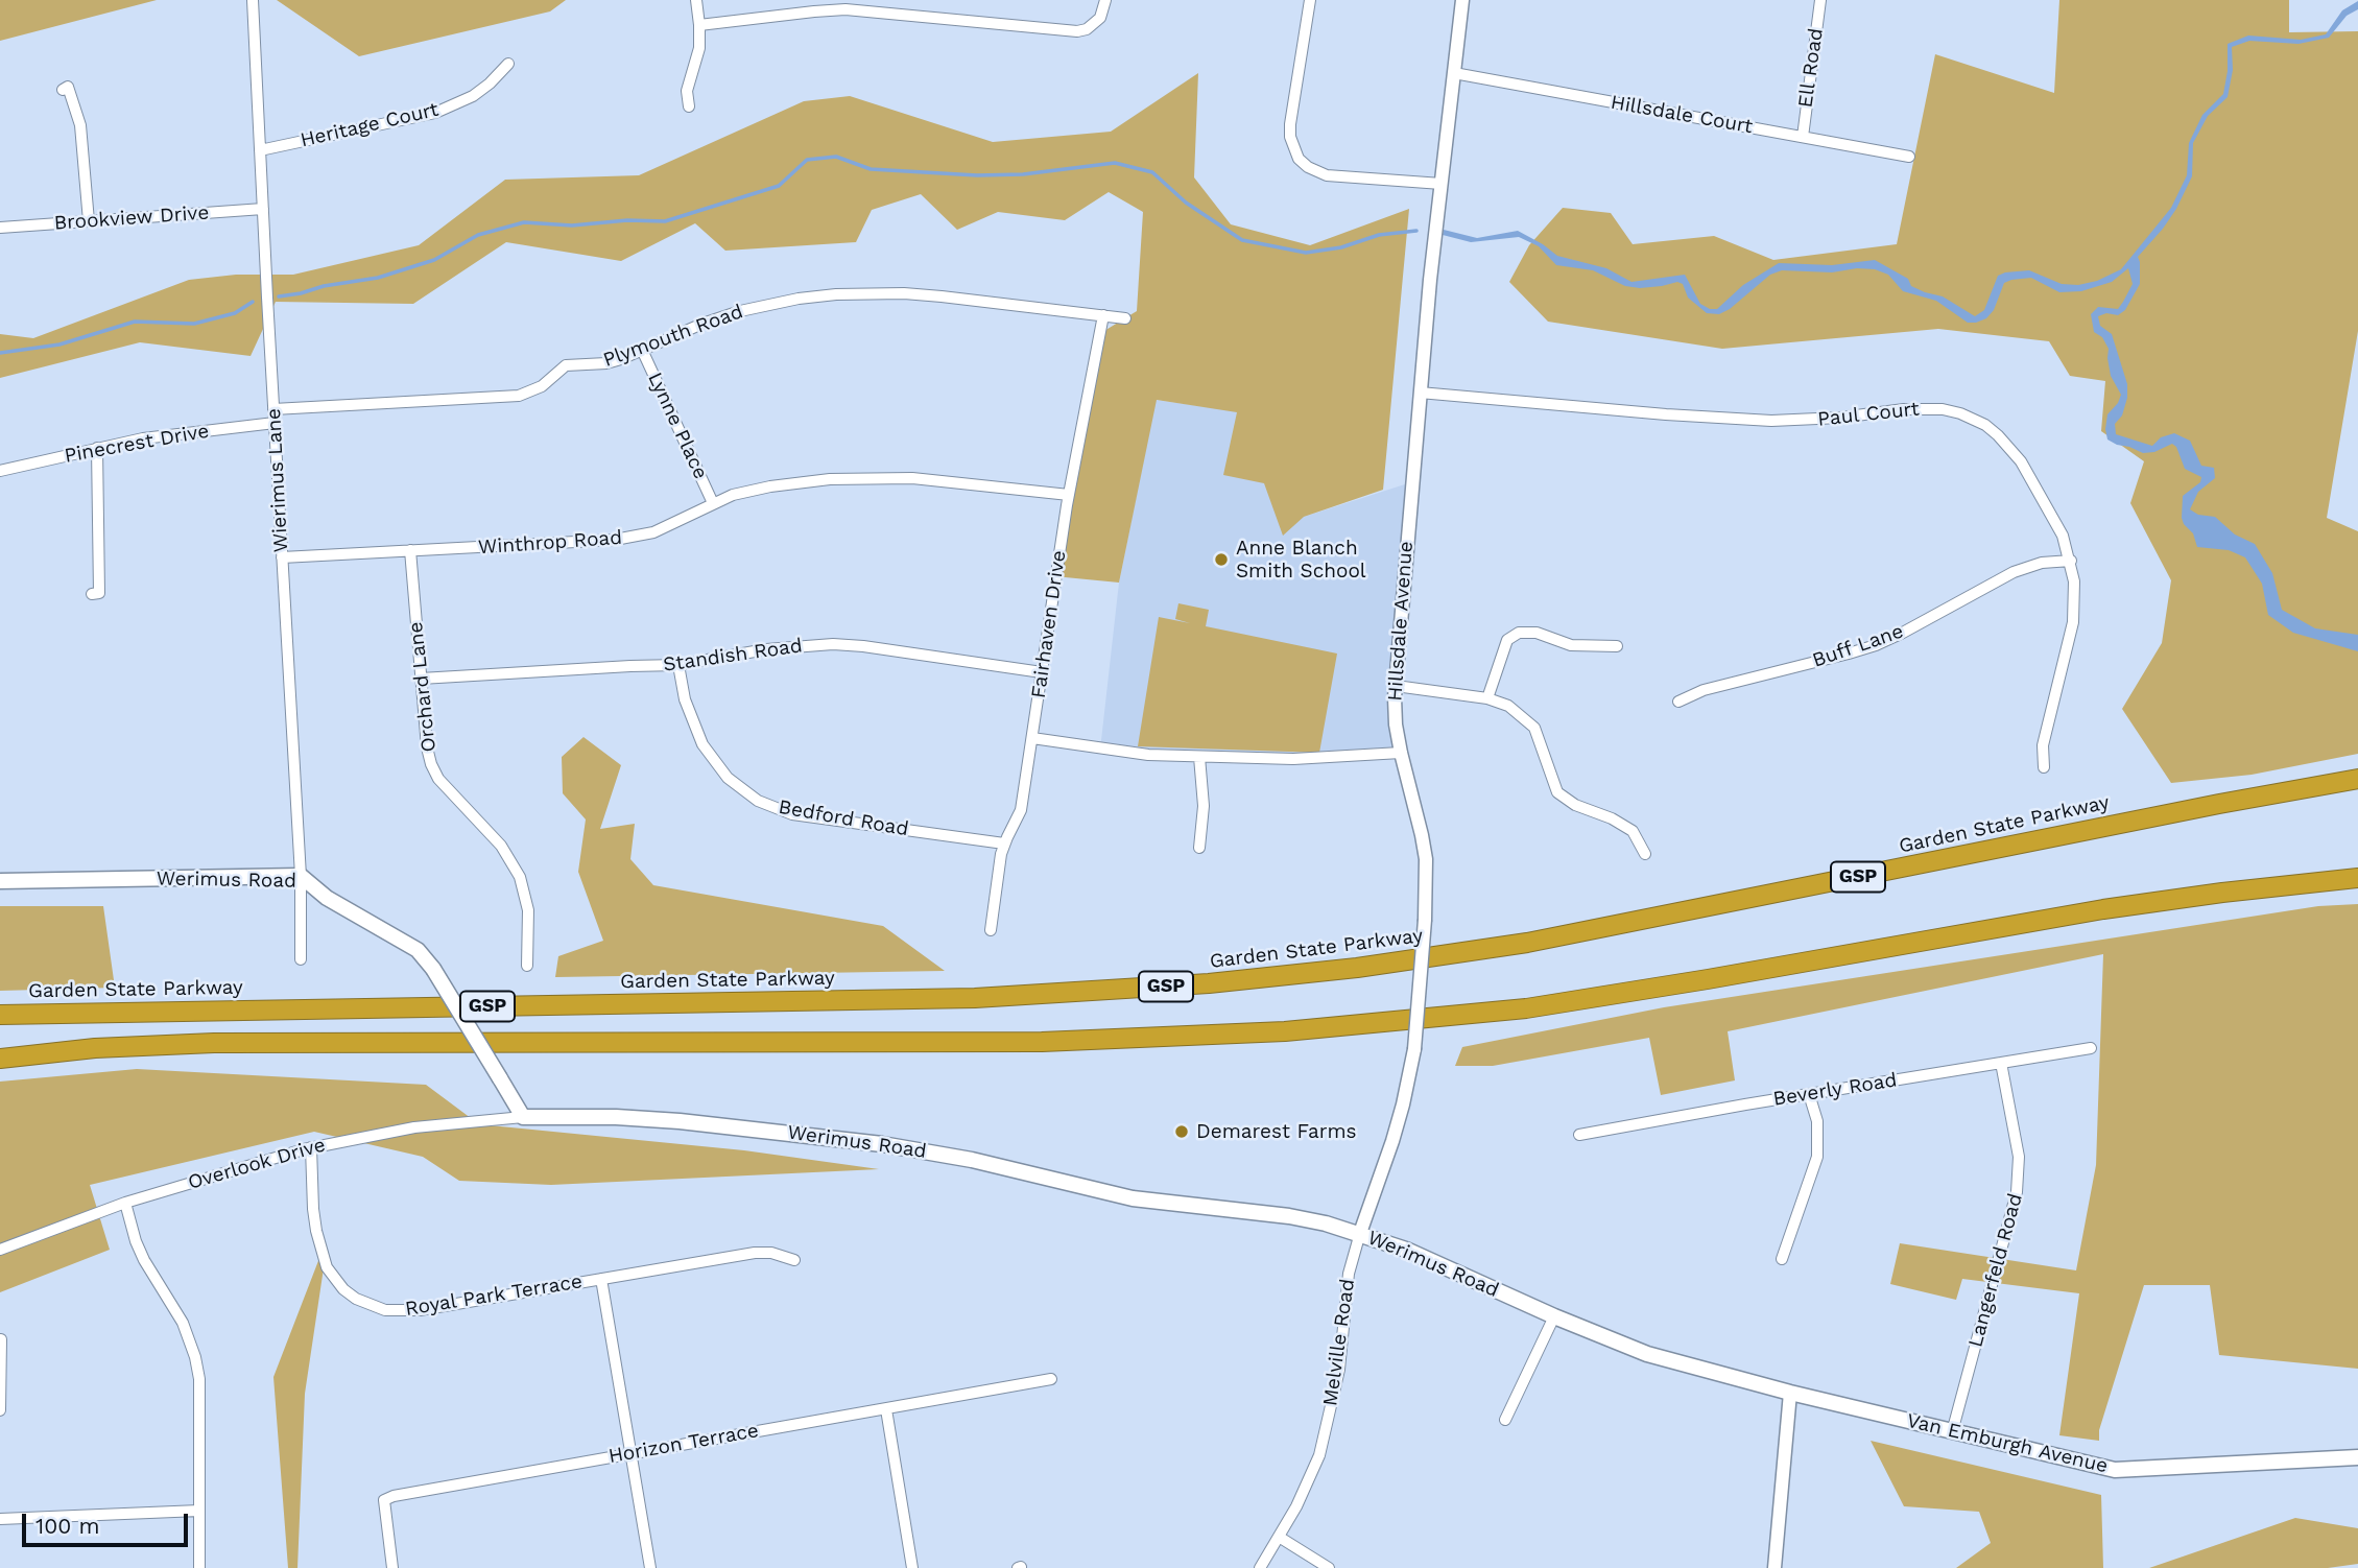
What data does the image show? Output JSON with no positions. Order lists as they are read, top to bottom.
{
  "streets": {
    "highway": ["Garden State Parkway", "GSP"],
    "main road": ["Werimus Road", "Van Emburgh Avenue"],
    "street": [
      "Ell Road",
      "Hillsdale Court",
      "Heritage Court",
      "Brookview Drive",
      "Plymouth Road",
      "Paul Court",
      "Lynne Place",
      "Pinecrest Drive",
      "Wierimus Lane",
      "Winthrop Road",
      "Hillsdale Avenue",
      "Fairhaven Drive",
      "Buff Lane",
      "Standish Road",
      "Orchard Lane",
      "Bedford Road",
      "Beverly Road",
      "Overlook Drive",
      "Langerfeld Road",
      "Royal Park Terrace",
      "Melville Road",
      "Horizon Terrace"
    ]
  },
  "crossings": [
    ["Ell Road", "Hillsdale Court"],
    ["Hillsdale Court", "Hillsdale Avenue"],
    ["Heritage Court", "Wierimus Lane"],
    ["Brookview Drive", "Wierimus Lane"],
    ["Plymouth Road", "Lynne Place"],
    ["Plymouth Road", "Wierimus Lane"],
    ["Plymouth Road", "Fairhaven Drive"],
    ["Paul Court", "Hillsdale Avenue"],
    ["Paul Court", "Buff Lane"],
    ["Lynne Place", "Winthrop Road"],
    ["Pinecrest Drive", "Wierimus Lane"],
    ["Wierimus Lane", "Winthrop Road"],
    ["Wierimus Lane", "Werimus Road"],
    ["Winthrop Road", "Fairhaven Drive"],
    ["Winthrop Road", "Orchard Lane"],
    ["Hillsdale Avenue", "Werimus Road"],
    ["Hillsdale Avenue", "Melville Road"],
    ["Fairhaven Drive", "Standish Road"],
    ["Fairhaven Drive", "Bedford Road"],
    ["Standish Road", "Orchard Lane"],
    ["Standish Road", "Bedford Road"],
    ["Werimus Road", "Overlook Drive"],
    ["Werimus Road", "Melville Road"],
    ["Werimus Road", "Van Emburgh Avenue"],
    ["Beverly Road", "Langerfeld Road"],
    ["Overlook Drive", "Royal Park Terrace"],
    ["Langerfeld Road", "Van Emburgh Avenue"]
  ],
  "places": ["Anne Blanch Smith School", "Demarest Farms"],
  "scale_bar": "100 m"
}
